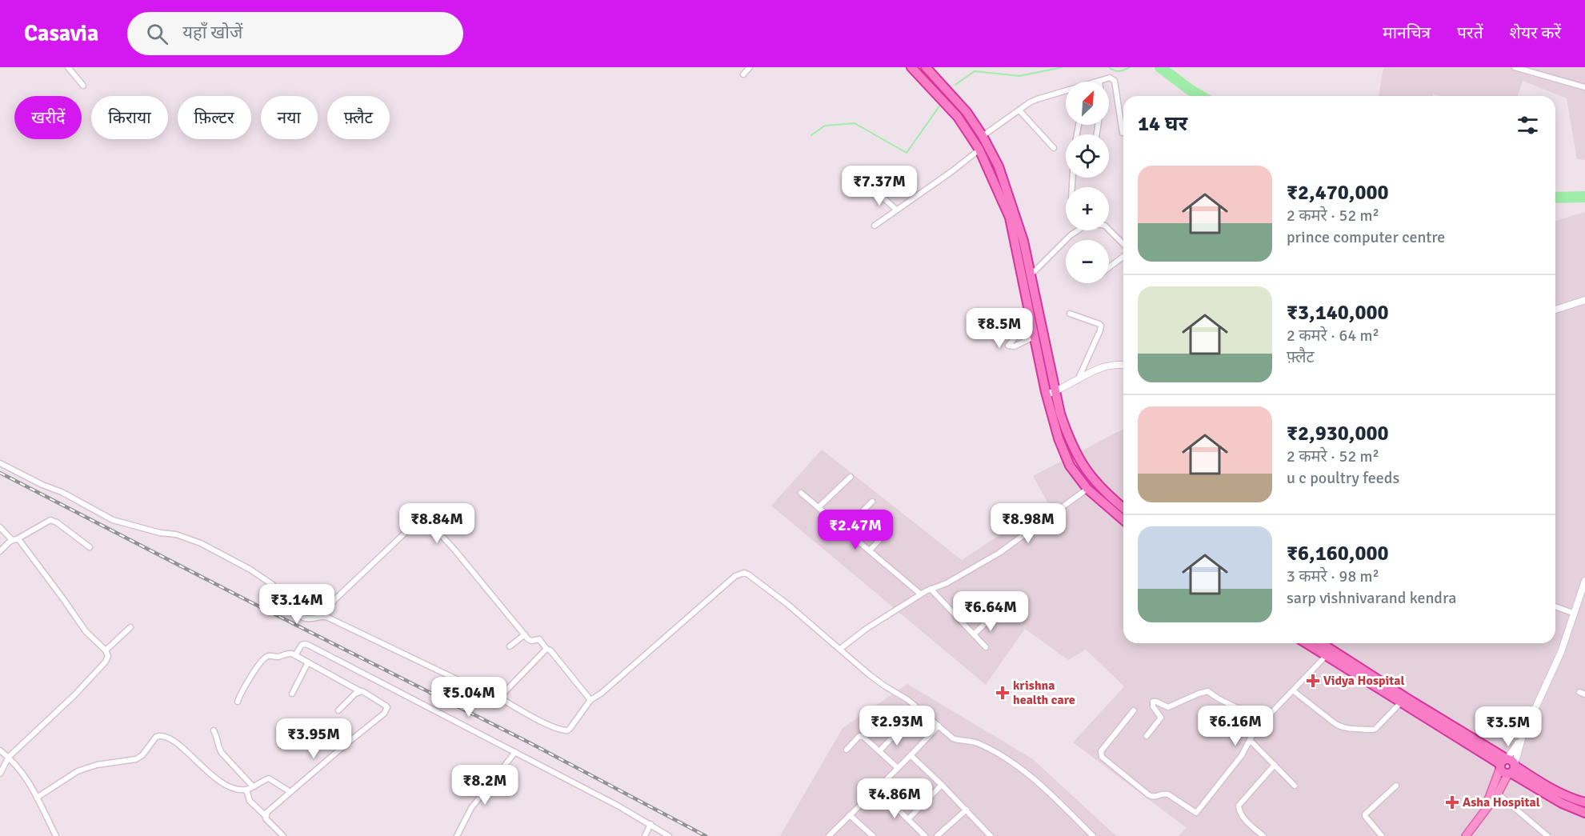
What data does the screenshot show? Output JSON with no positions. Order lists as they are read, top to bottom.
{
  "places": {
    "health": ["Vidya Hospital", "krishna health care", "Asha Hospital"]
  },
  "north": "top right",
  "page": {
    "header": "Casavia",
    "search": "यहाँ खोजें",
    "nav": ["मानचित्र", "परतें", "शेयर करें"],
    "map_buttons": ["+", "−"],
    "chip": [
      "खरीदें",
      "किराया",
      "फ़िल्टर",
      "नया",
      "फ़्लैट"
    ],
    "heading": "14 घर",
    "list": [
      {
        "name": "₹2,470,000",
        "note": "2 कमरे · 52 m² · prince computer centre"
      },
      {
        "name": "₹3,140,000",
        "note": "2 कमरे · 64 m² · फ़्लैट"
      },
      {
        "name": "₹2,930,000",
        "note": "2 कमरे · 52 m² · u c poultry feeds"
      },
      {
        "name": "₹6,160,000",
        "note": "3 कमरे · 98 m² · sarp vishnivarand kendra"
      }
    ],
    "price": [
      "₹7.37M",
      "₹8.5M",
      "₹8.84M",
      "₹8.98M",
      "₹2.47M",
      "₹3.14M",
      "₹6.64M",
      "₹5.04M",
      "₹2.93M",
      "₹6.16M",
      "₹3.5M",
      "₹3.95M",
      "₹8.2M",
      "₹4.86M"
    ]
  }
}
